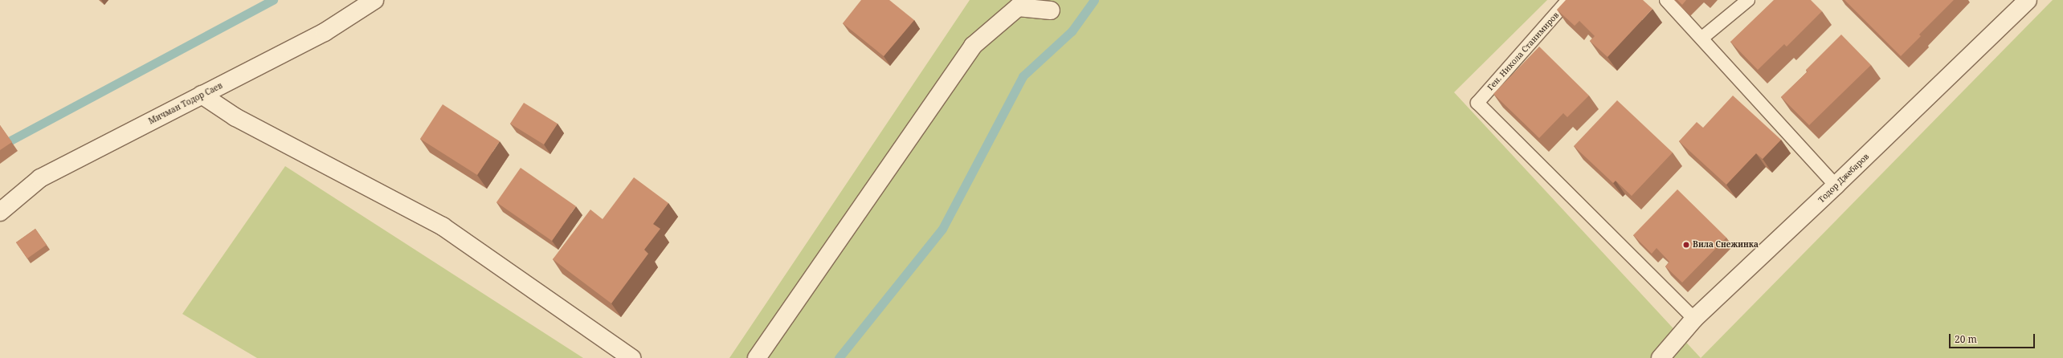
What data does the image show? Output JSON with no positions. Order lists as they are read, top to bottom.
{
  "streets": {
    "street": ["Мичман Тодор Саев", "Тодор Джебаров"],
    "lane": ["Ген. Никола Станимиров"]
  },
  "crossings": [
    ["Ген. Никола Станимиров", "Тодор Джебаров"]
  ],
  "places": ["Вила Снежинка"],
  "scale_bar": "20 m"
}
